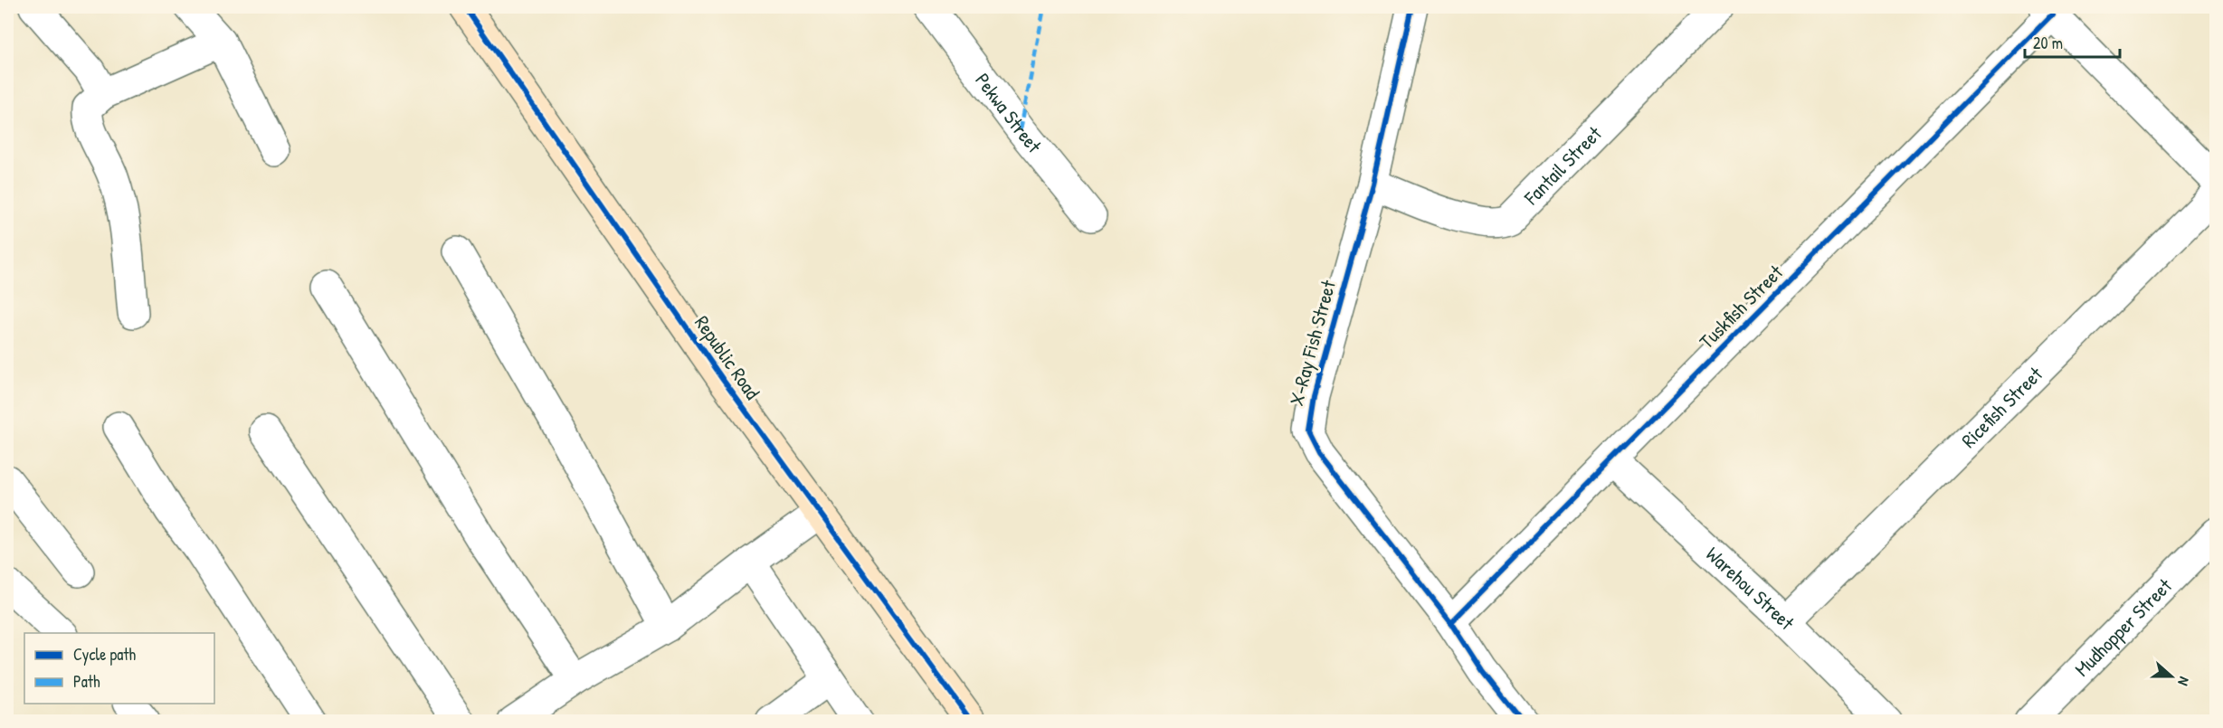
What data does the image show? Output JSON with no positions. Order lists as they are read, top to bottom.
{
  "streets": {
    "street": [
      "Pekwa Street",
      "Fantail Street",
      "Tuskfish Street",
      "X-Ray Fish Street",
      "Republic Road",
      "Ricefish Street",
      "Warehou Street",
      "Mudhopper Street"
    ]
  },
  "crossings": [
    ["Fantail Street", "X-Ray Fish Street"],
    ["Tuskfish Street", "X-Ray Fish Street"],
    ["Tuskfish Street", "Warehou Street"],
    ["Ricefish Street", "Warehou Street"]
  ],
  "legend": ["Cycle path", "Path"],
  "scale_bar": "20 m",
  "north": "right"
}
